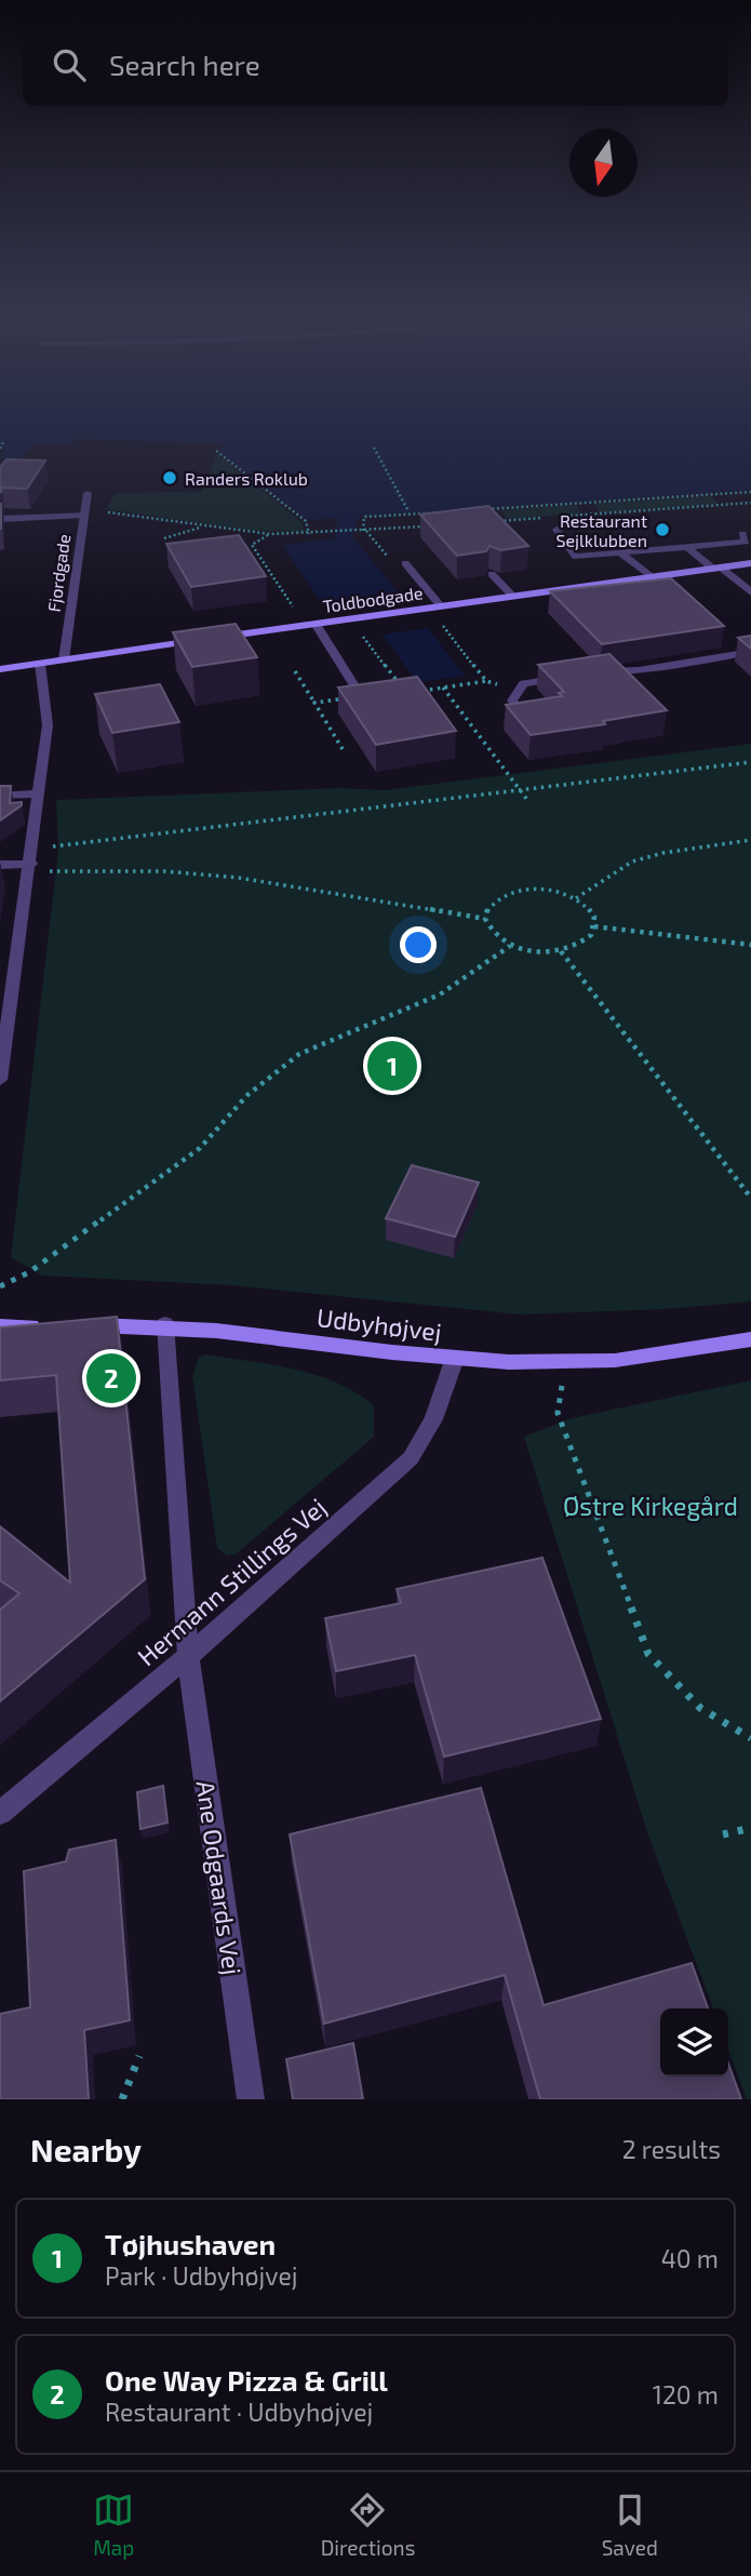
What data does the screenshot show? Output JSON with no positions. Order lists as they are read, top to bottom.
{
  "streets": {
    "street": [
      "Fjordgade",
      "Toldbodgade",
      "Udbyhøjvej",
      "Hermann Stillings Vej",
      "Ane Odgaards Vej"
    ]
  },
  "crossings": [
    ["Fjordgade", "Toldbodgade"],
    ["Udbyhøjvej", "Hermann Stillings Vej"],
    ["Udbyhøjvej", "Ane Odgaards Vej"],
    ["Hermann Stillings Vej", "Ane Odgaards Vej"]
  ],
  "parks": ["Østre Kirkegård"],
  "places": ["Randers Roklub", "Restaurant Sejlklubben"],
  "north": "bottom",
  "page": {
    "search": "Search here",
    "pins": ["1", "2"],
    "heading": ["Nearby", "2 results"],
    "list": [
      {
        "mark": "1",
        "name": "Tøjhushaven",
        "note": "Park · Udbyhøjvej",
        "value": "40 m"
      },
      {
        "mark": "2",
        "name": "One Way Pizza & Grill",
        "note": "Restaurant · Udbyhøjvej",
        "value": "120 m"
      }
    ],
    "nav": ["Map", "Directions", "Saved"]
  }
}
